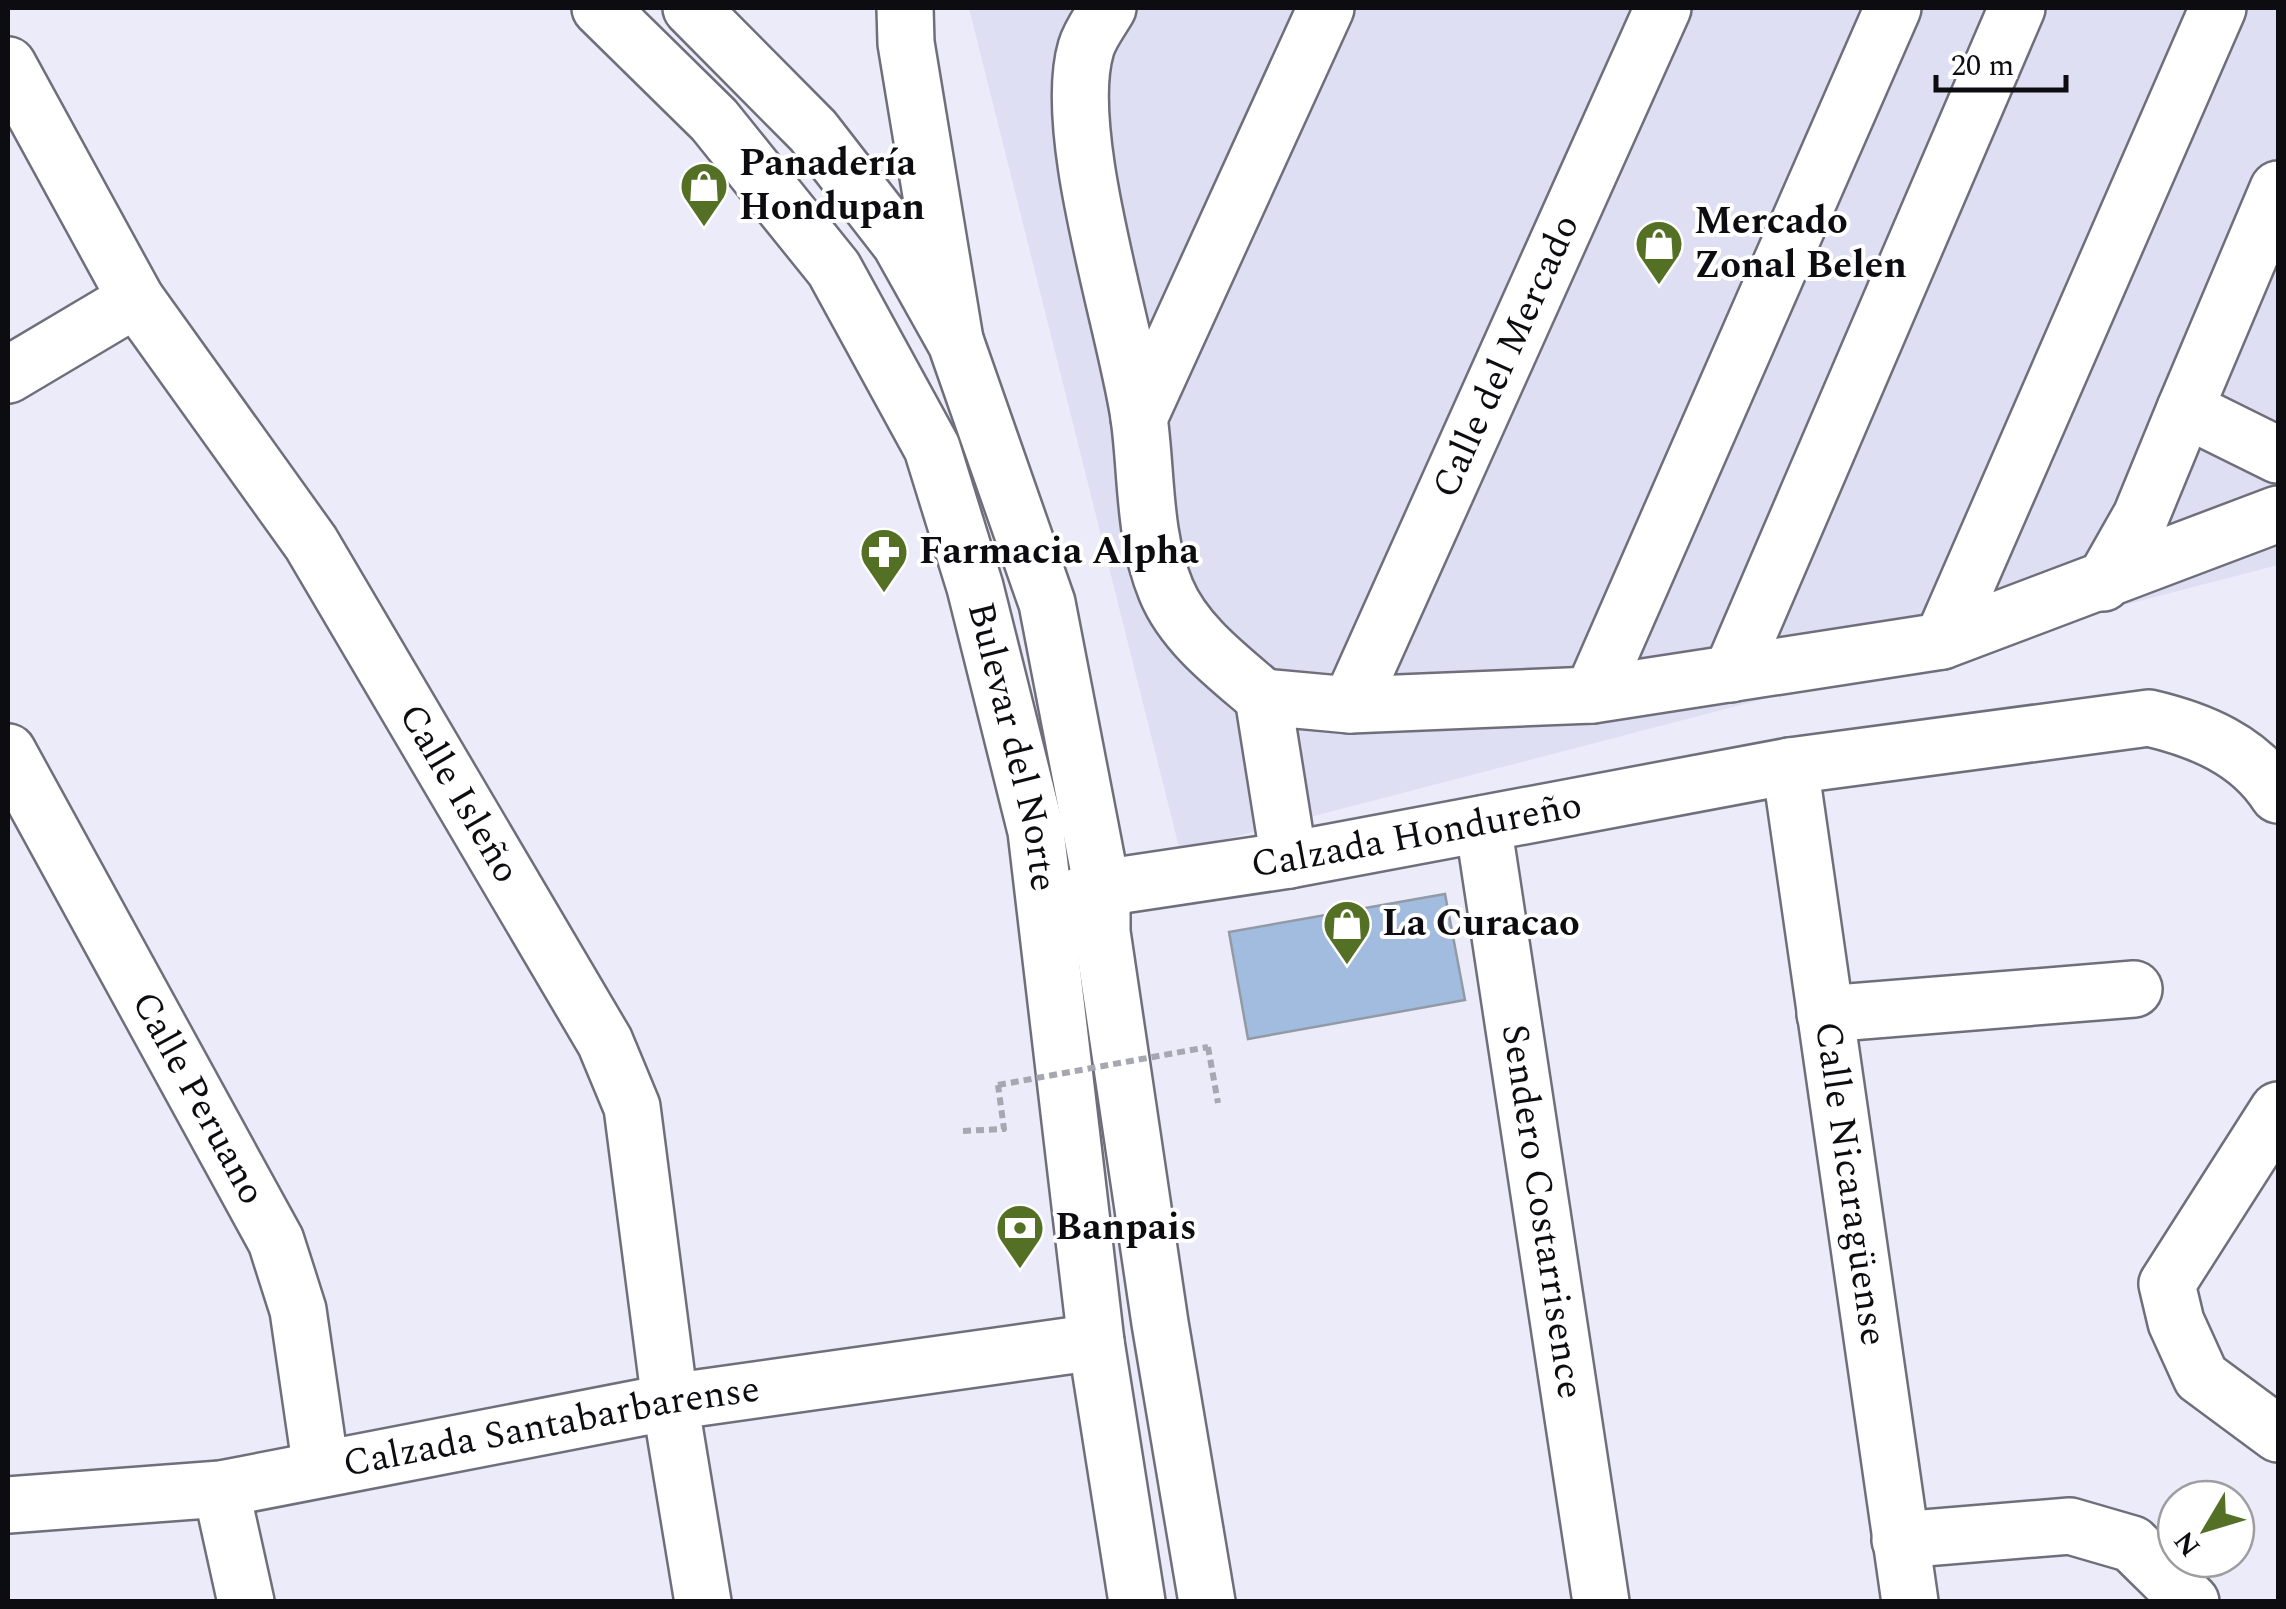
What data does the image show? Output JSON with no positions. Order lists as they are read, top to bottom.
{
  "streets": {
    "street": [
      "Calle del Mercado",
      "Bulevar del Norte",
      "Calle Isleño",
      "Calzada Hondureño",
      "Calle Peruano",
      "Calle Nicaragüense",
      "Sendero Costarrisence",
      "Calzada Santabarbarense"
    ]
  },
  "crossings": [
    ["Bulevar del Norte", "Calzada Hondureño"],
    ["Bulevar del Norte", "Calzada Santabarbarense"],
    ["Calle Isleño", "Calzada Santabarbarense"],
    ["Calzada Hondureño", "Calle Nicaragüense"],
    ["Calzada Hondureño", "Sendero Costarrisence"],
    ["Calle Peruano", "Calzada Santabarbarense"]
  ],
  "places": {
    "shop": ["Panadería Hondupan", "Mercado Zonal Belen", "La Curacao"],
    "pharmacy": ["Farmacia Alpha"],
    "bank": ["Banpais"]
  },
  "scale_bar": "20 m",
  "north": "bottom left"
}
